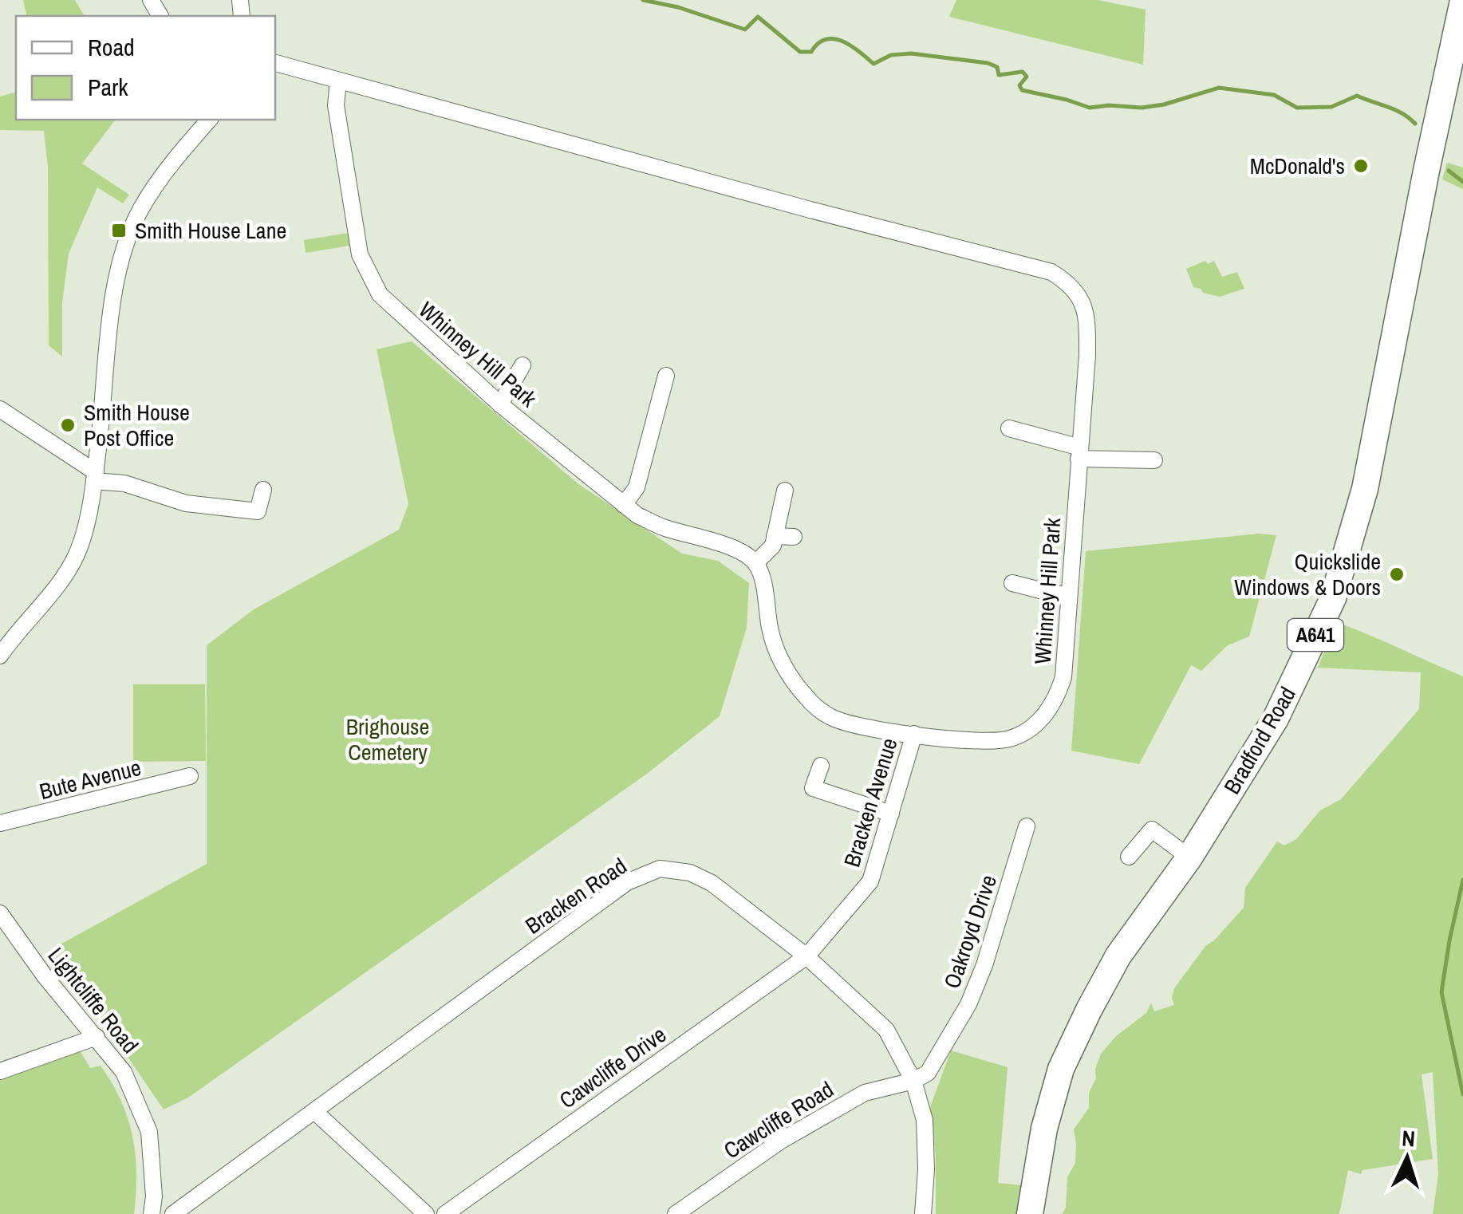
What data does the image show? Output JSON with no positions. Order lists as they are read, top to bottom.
{
  "streets": {
    "main road": ["A641", "Bradford Road"],
    "street": [
      "Whinney Hill Park",
      "Bute Avenue",
      "Bracken Avenue",
      "Bracken Road",
      "Oakroyd Drive",
      "Lightcliffe Road",
      "Cawcliffe Drive",
      "Cawcliffe Road"
    ]
  },
  "crossings": [
    ["Whinney Hill Park", "Bracken Avenue"],
    ["Bracken Avenue", "Bracken Road"],
    ["Bracken Avenue", "Cawcliffe Drive"],
    ["Bracken Road", "Oakroyd Drive"],
    ["Bracken Road", "Cawcliffe Drive"],
    ["Bracken Road", "Cawcliffe Road"],
    ["Oakroyd Drive", "Cawcliffe Road"]
  ],
  "parks": ["Brighouse Cemetery"],
  "places": {
    "other": ["McDonald's", "Smith House Post Office", "Quickslide Windows & Doors"],
    "transit": ["Smith House Lane"]
  },
  "legend": ["Road", "Park"],
  "north": "top"
}
